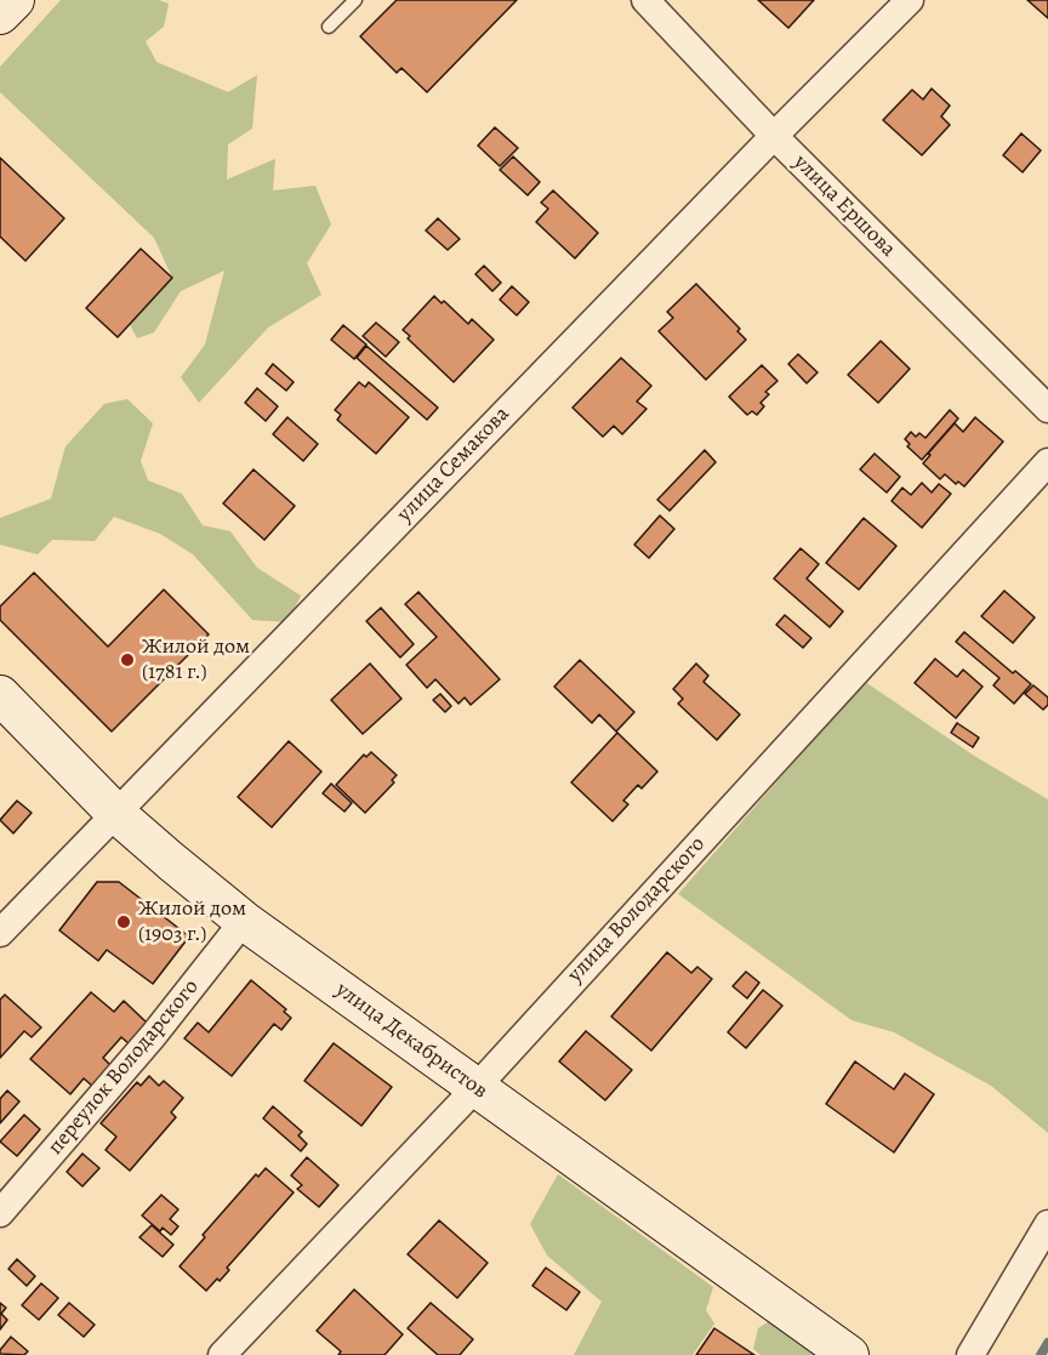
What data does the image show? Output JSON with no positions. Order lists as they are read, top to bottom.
{
  "streets": {
    "street": [
      "улица Ершова",
      "улица Семакова",
      "улица Володарского",
      "улица Декабристов",
      "переулок Володарского"
    ]
  },
  "crossings": [
    ["улица Ершова", "улица Семакова"],
    ["улица Семакова", "улица Декабристов"],
    ["улица Володарского", "улица Декабристов"],
    ["улица Декабристов", "переулок Володарского"]
  ],
  "places": ["Жилой дом (1781 г.)", "Жилой дом (1903 г.)"]
}
